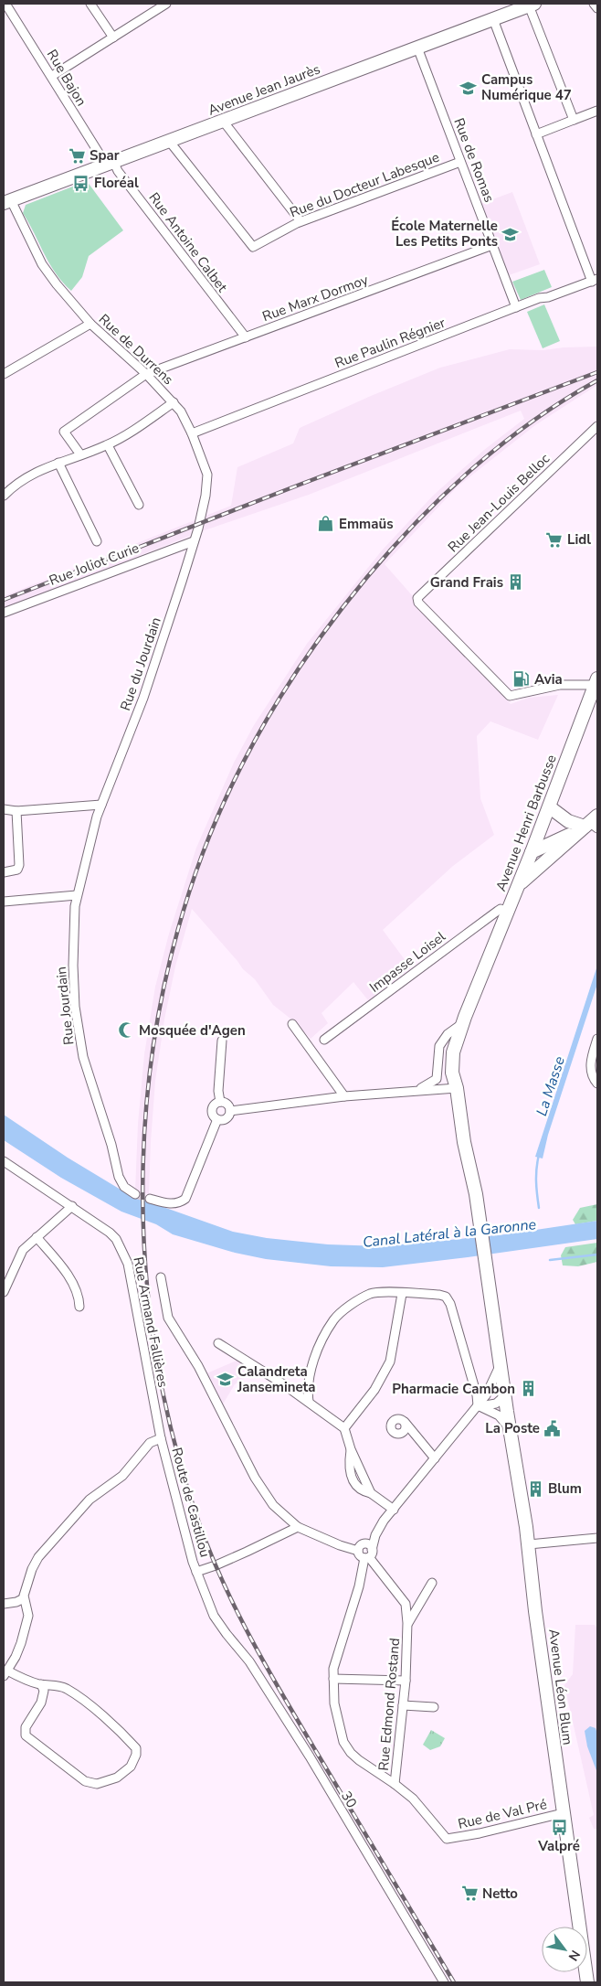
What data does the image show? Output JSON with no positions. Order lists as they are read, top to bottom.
{
  "streets": {
    "main road": ["Avenue Jean Jaurès", "Avenue Henri Barbusse", "Avenue Léon Blum"],
    "street": [
      "Rue Bajon",
      "Rue de Romas",
      "Rue du Docteur Labesque",
      "Rue Antoine Calbet",
      "Rue Marx Dormoy",
      "Rue Paulin Régnier",
      "Rue de Durrens",
      "Rue Jean-Louis Belloc",
      "Rue Joliot Curie",
      "Rue du Jourdain",
      "Impasse Loisel",
      "Rue Jourdain",
      "Rue Armand Fallières",
      "Route de Castillou",
      "Rue Edmond Rostand",
      "30",
      "Rue de Val Pré"
    ]
  },
  "crossings": [
    ["Rue Bajon", "Avenue Jean Jaurès"],
    ["Rue Bajon", "Rue Antoine Calbet"],
    ["Avenue Jean Jaurès", "Rue de Romas"],
    ["Avenue Jean Jaurès", "Rue du Docteur Labesque"],
    ["Avenue Jean Jaurès", "Rue Antoine Calbet"],
    ["Avenue Jean Jaurès", "Rue de Durrens"],
    ["Rue de Romas", "Rue du Docteur Labesque"],
    ["Rue de Romas", "Rue Marx Dormoy"],
    ["Rue de Romas", "Rue Paulin Régnier"],
    ["Rue Antoine Calbet", "Rue Marx Dormoy"],
    ["Rue Marx Dormoy", "Rue de Durrens"],
    ["Rue Paulin Régnier", "Rue de Durrens"],
    ["Rue de Durrens", "Rue du Jourdain"],
    ["Rue Jean-Louis Belloc", "Avenue Henri Barbusse"],
    ["Rue Joliot Curie", "Rue du Jourdain"],
    ["Rue du Jourdain", "Rue Jourdain"],
    ["Avenue Henri Barbusse", "Impasse Loisel"],
    ["Avenue Henri Barbusse", "Avenue Léon Blum"],
    ["Rue Armand Fallières", "Route de Castillou"],
    ["Route de Castillou", "30"],
    ["Avenue Léon Blum", "Rue de Val Pré"],
    ["Rue Edmond Rostand", "Rue de Val Pré"]
  ],
  "water": ["La Masse", "Canal Latéral à la Garonne"],
  "places": {
    "school or university": ["Campus Numérique 47", "École Maternelle Les Petits Ponts", "Calandreta Jansemineta"],
    "supermarket": ["Spar", "Lidl", "Netto"],
    "bus stop": ["Floréal", "Valpré"],
    "shop": ["Emmaüs"],
    "building": ["Grand Frais", "Pharmacie Cambon", "Blum"],
    "fuel station": ["Avia"],
    "mosque": ["Mosquée d'Agen"],
    "public building": ["La Poste"]
  },
  "north": "bottom right"
}
